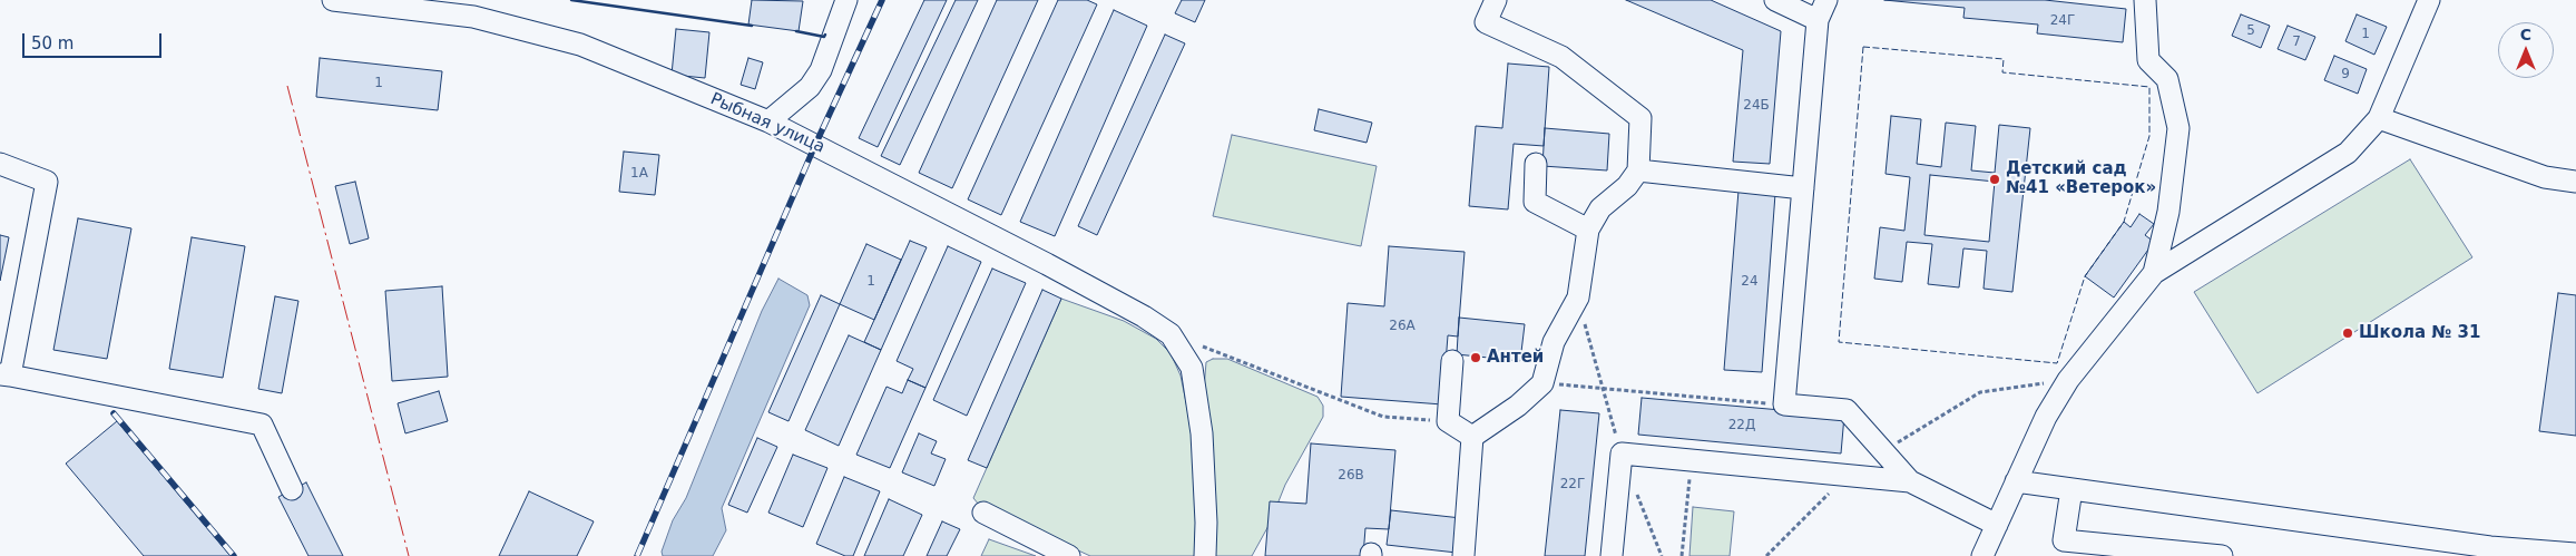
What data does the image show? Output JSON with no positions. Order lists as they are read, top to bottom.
{
  "streets": {
    "street": ["Рыбная улица"]
  },
  "places": ["Детский сад №41 «Ветерок»", "Школа № 31", "Антей"],
  "house_numbers": [
    "24Г",
    "5",
    "1",
    "7",
    "9",
    "1",
    "24Б",
    "1А",
    "1",
    "24",
    "26А",
    "22Д",
    "26В",
    "22Г"
  ],
  "scale_bar": "50 m",
  "north": "top"
}
